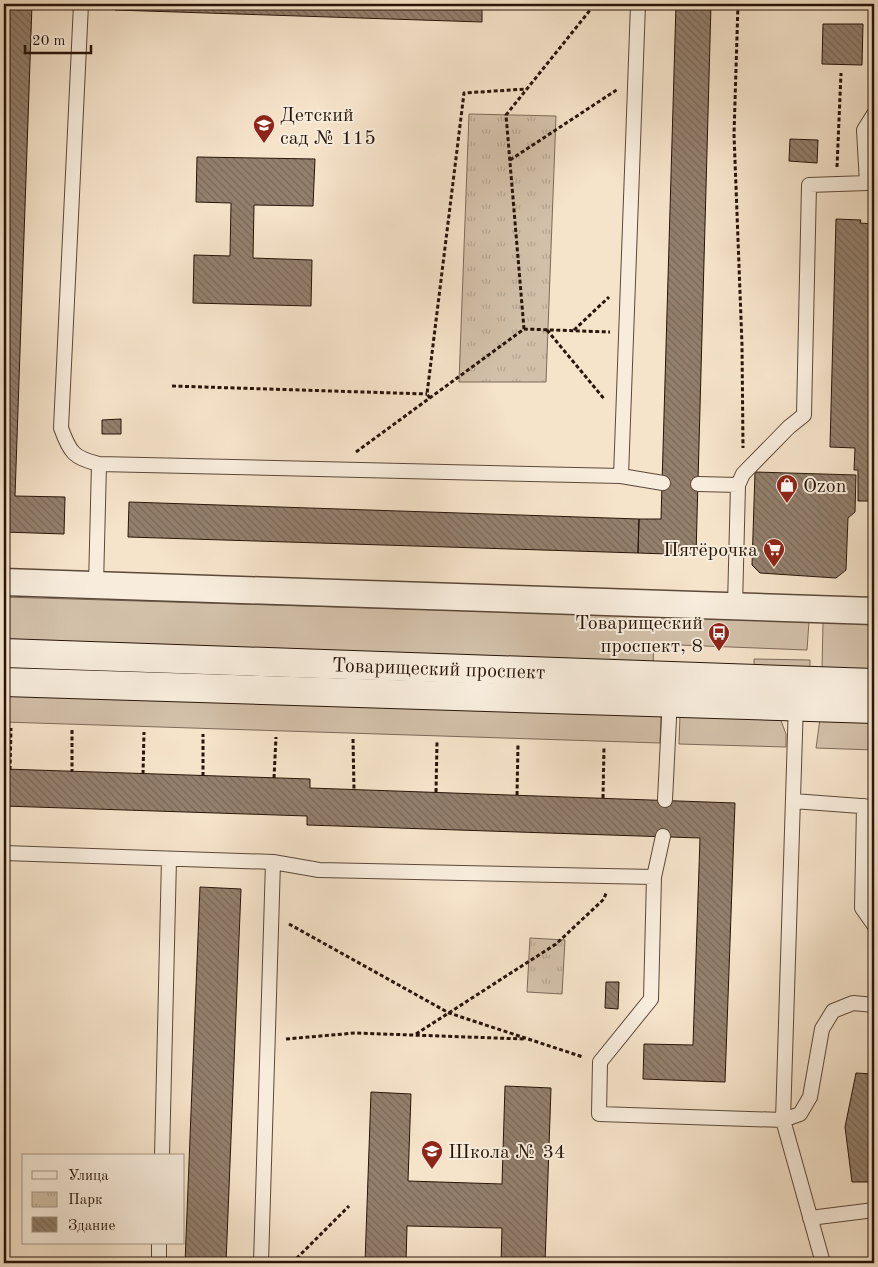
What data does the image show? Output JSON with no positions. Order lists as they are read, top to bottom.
{
  "streets": {
    "street": ["Товарищеский проспект"]
  },
  "places": {
    "school or university": ["Детский сад № 115", "Школа № 34"],
    "shop": ["Ozon"],
    "supermarket": ["Пятёрочка"],
    "bus stop": ["Товарищеский проспект, 8"]
  },
  "legend": ["Улица", "Парк", "Здание"],
  "scale_bar": "20 m"
}
